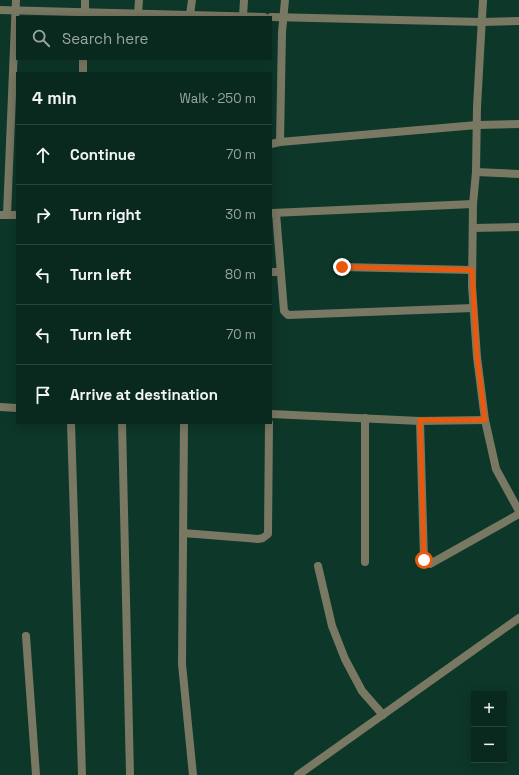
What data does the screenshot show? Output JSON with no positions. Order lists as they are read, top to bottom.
{
  "page": {
    "search": "Search here",
    "heading": ["4 min", "Walk · 250 m"],
    "list": [
      ["Continue", "70 m"],
      ["Turn right", "30 m"],
      ["Turn left", "80 m"],
      ["Turn left", "70 m"],
      "Arrive at destination"
    ],
    "map_buttons": ["+", "−"]
  }
}
